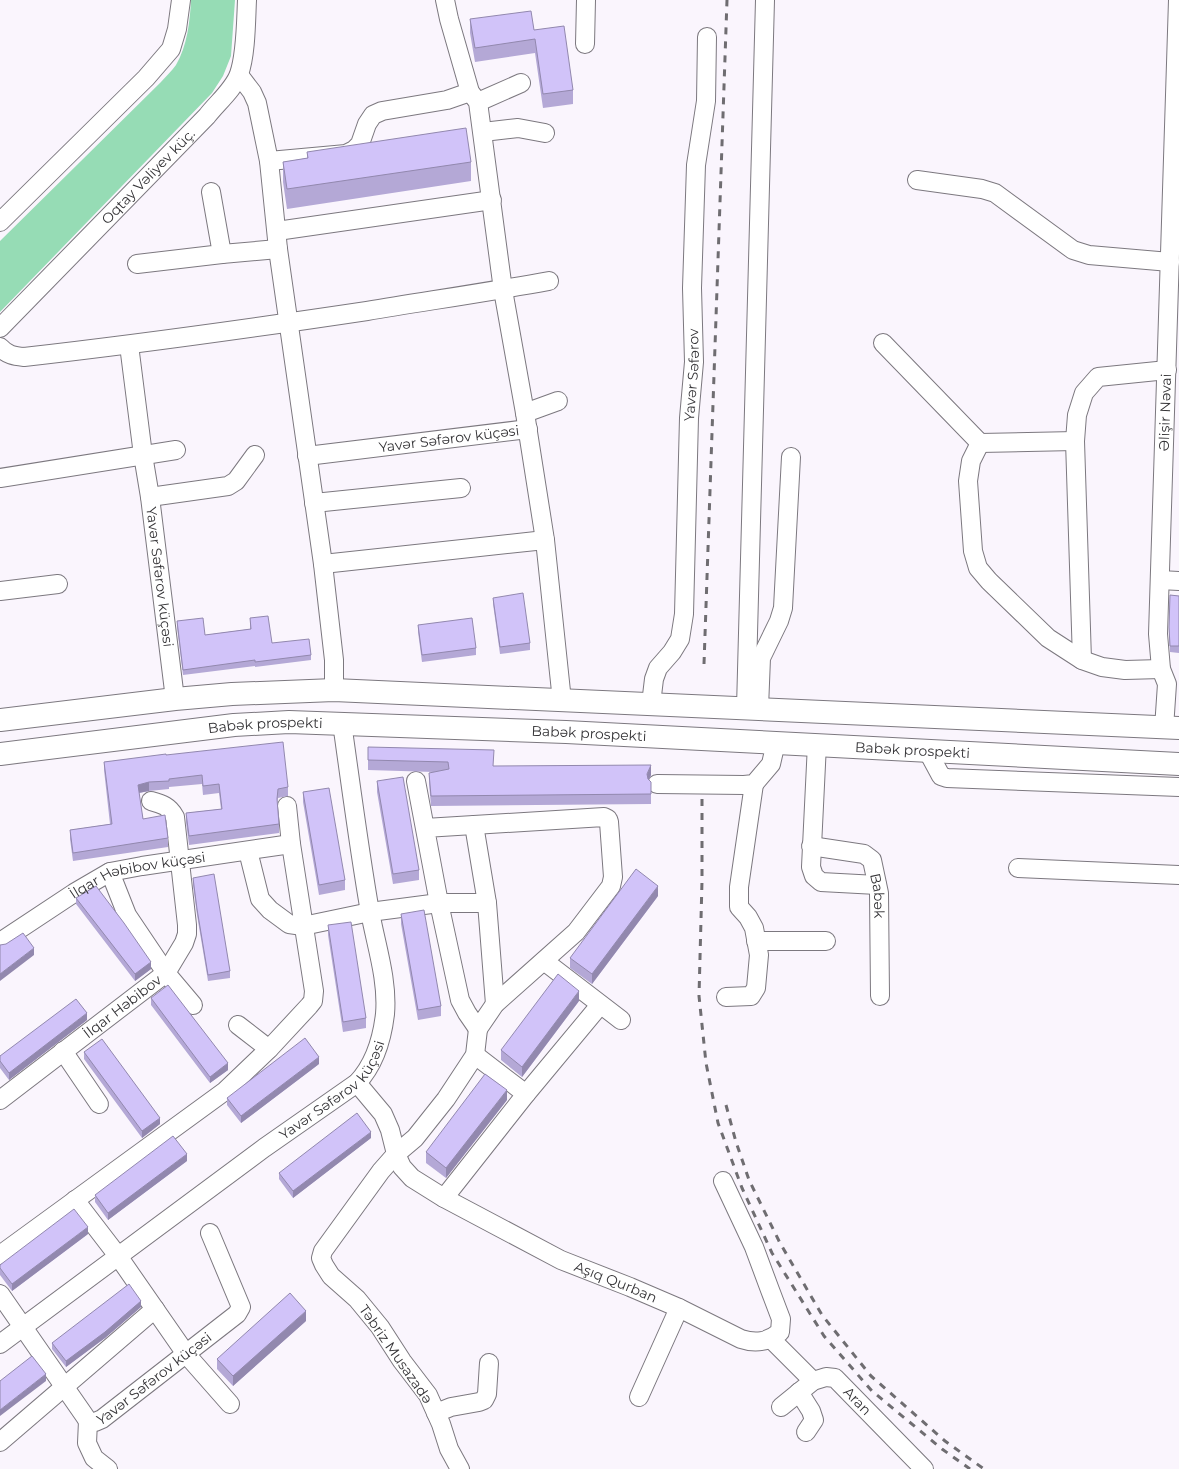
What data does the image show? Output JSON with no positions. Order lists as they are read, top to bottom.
{
  "streets": {
    "main road": ["Babək prospekti"],
    "street": [
      "Oqtay Vəliyev küç.",
      "Yavər Səfərov",
      "Əlişir Nəvai",
      "Yavər Səfərov küçəsi",
      "İlqar Həbibov küçəsi",
      "Babək",
      "İlqar Həbibov",
      "Aşıq Qurban",
      "Təbriz Musazadə",
      "Aran"
    ]
  },
  "crossings": [
    ["Yavər Səfərov küçəsi", "Babək prospekti"],
    ["Yavər Səfərov küçəsi", "Aşıq Qurban"],
    ["İlqar Həbibov küçəsi", "İlqar Həbibov"],
    ["Aşıq Qurban", "Təbriz Musazadə"]
  ]
}
